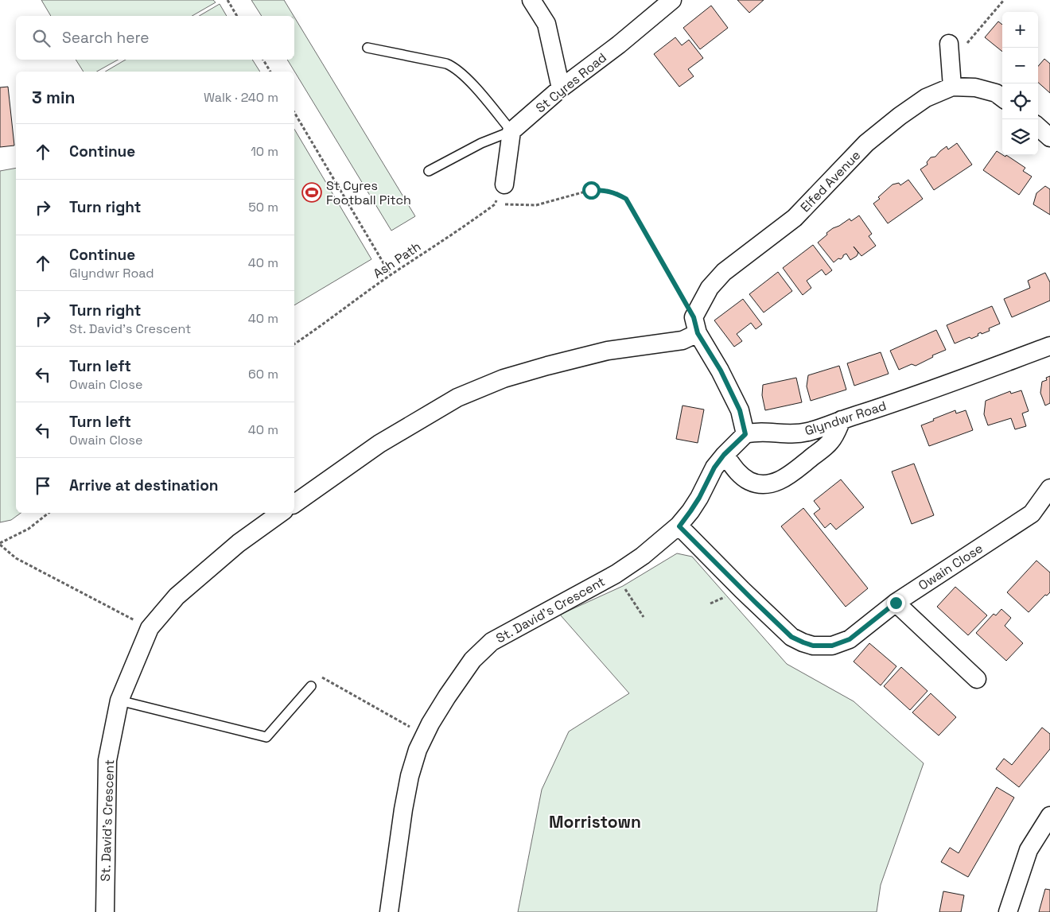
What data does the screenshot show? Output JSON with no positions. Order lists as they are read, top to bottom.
{
  "streets": {
    "street": [
      "St Cyres Road",
      "Elfed Avenue",
      "Glyndwr Road",
      "Owain Close",
      "St. David's Crescent"
    ],
    "path": ["Ash Path"]
  },
  "crossings": [
    ["Glyndwr Road", "St. David's Crescent"],
    ["Owain Close", "St. David's Crescent"]
  ],
  "districts": ["Morristown"],
  "places": {
    "sports": ["St Cyres Football Pitch"]
  },
  "page": {
    "map_buttons": ["+", "−"],
    "search": "Search here",
    "heading": ["3 min", "Walk · 240 m"],
    "list": [
      ["Continue", "10 m"],
      ["Turn right", "50 m"],
      ["Continue", "Glyndwr Road", "40 m"],
      ["Turn right", "St. David's Crescent", "40 m"],
      ["Turn left", "Owain Close", "60 m"],
      ["Turn left", "Owain Close", "40 m"],
      "Arrive at destination"
    ]
  }
}
